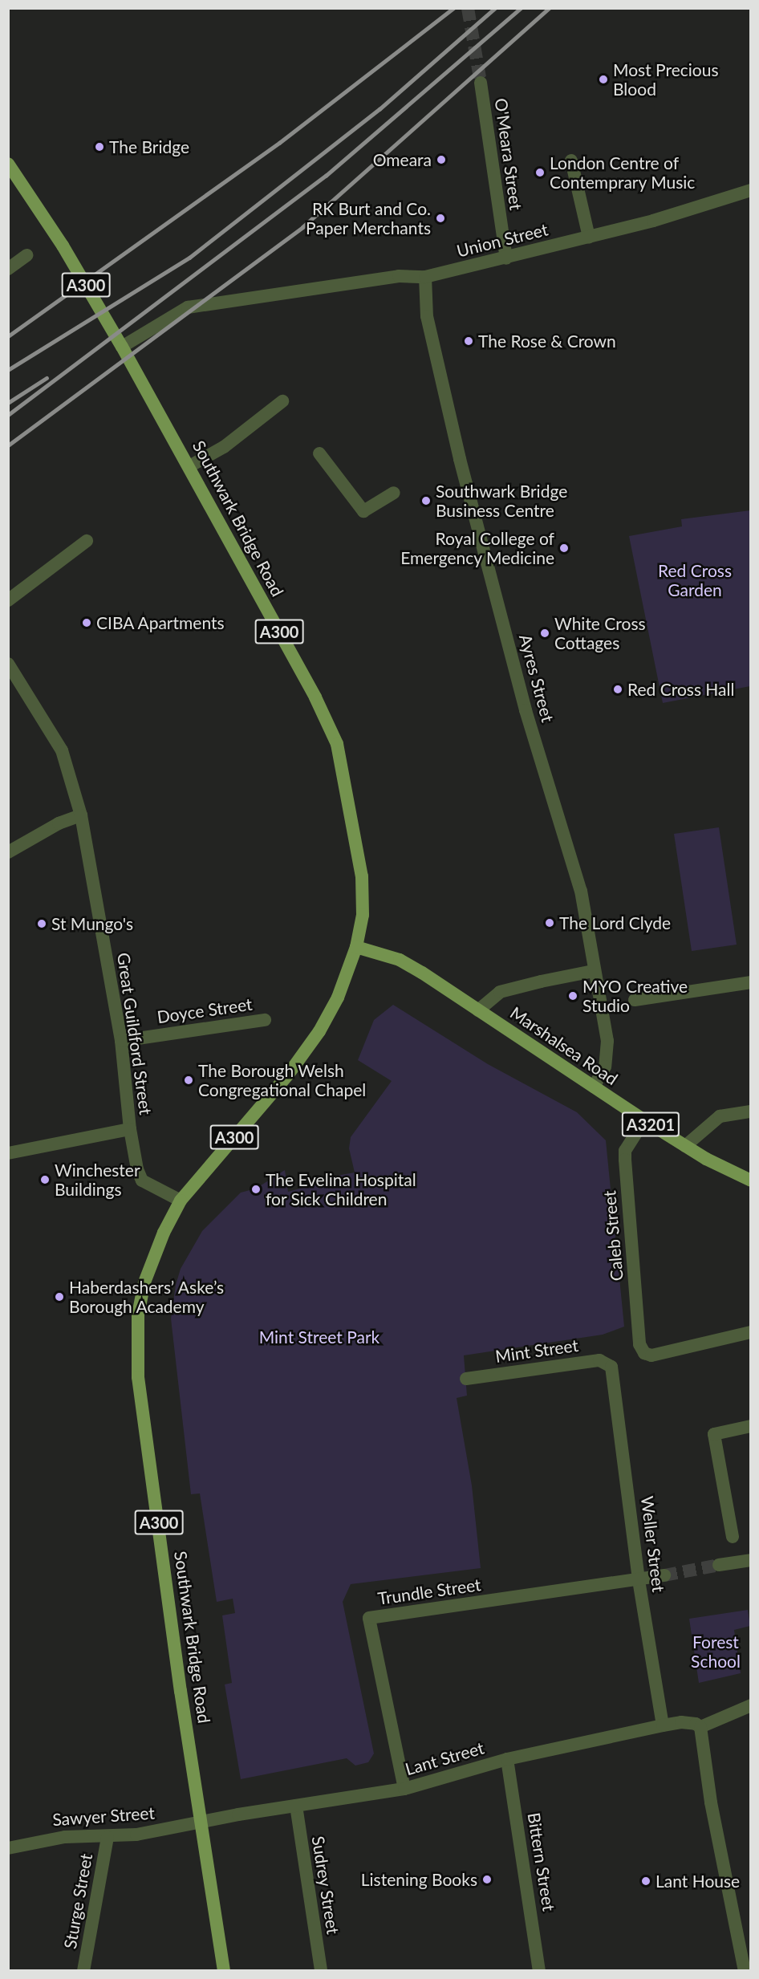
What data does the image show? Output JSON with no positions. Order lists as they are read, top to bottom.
{
  "streets": {
    "main road": [
      "A300",
      "Southwark Bridge Road",
      "Marshalsea Road",
      "A3201"
    ],
    "street": [
      "O'Meara Street",
      "Union Street",
      "Ayres Street",
      "Doyce Street",
      "Great Guildford Street",
      "Caleb Street",
      "Mint Street",
      "Weller Street",
      "Trundle Street",
      "Lant Street",
      "Sawyer Street",
      "Bittern Street",
      "Sudrey Street",
      "Sturge Street"
    ]
  },
  "crossings": [
    ["O'Meara Street", "Union Street"],
    ["Union Street", "Southwark Bridge Road"],
    ["Union Street", "Ayres Street"],
    ["Southwark Bridge Road", "Great Guildford Street"],
    ["Southwark Bridge Road", "Marshalsea Road"],
    ["Southwark Bridge Road", "Lant Street"],
    ["Southwark Bridge Road", "Sawyer Street"],
    ["Ayres Street", "Marshalsea Road"],
    ["Doyce Street", "Great Guildford Street"],
    ["Marshalsea Road", "Caleb Street"],
    ["Mint Street", "Weller Street"],
    ["Weller Street", "Trundle Street"],
    ["Weller Street", "Lant Street"],
    ["Trundle Street", "Lant Street"],
    ["Lant Street", "Sawyer Street"],
    ["Lant Street", "Bittern Street"],
    ["Lant Street", "Sudrey Street"],
    ["Sawyer Street", "Sturge Street"]
  ],
  "parks": ["Red Cross Garden", "Mint Street Park", "Forest School"],
  "places": [
    "Most Precious Blood",
    "The Bridge",
    "Omeara",
    "London Centre of Contemprary Music",
    "RK Burt and Co. Paper Merchants",
    "The Rose & Crown",
    "Southwark Bridge Business Centre",
    "Royal College of Emergency Medicine",
    "CIBA Apartments",
    "White Cross Cottages",
    "Red Cross Hall",
    "The Lord Clyde",
    "St Mungo's",
    "MYO Creative Studio",
    "The Borough Welsh Congregational Chapel",
    "Winchester Buildings",
    "The Evelina Hospital for Sick Children",
    "Haberdashers’ Aske’s Borough Academy",
    "Listening Books",
    "Lant House"
  ]
}
